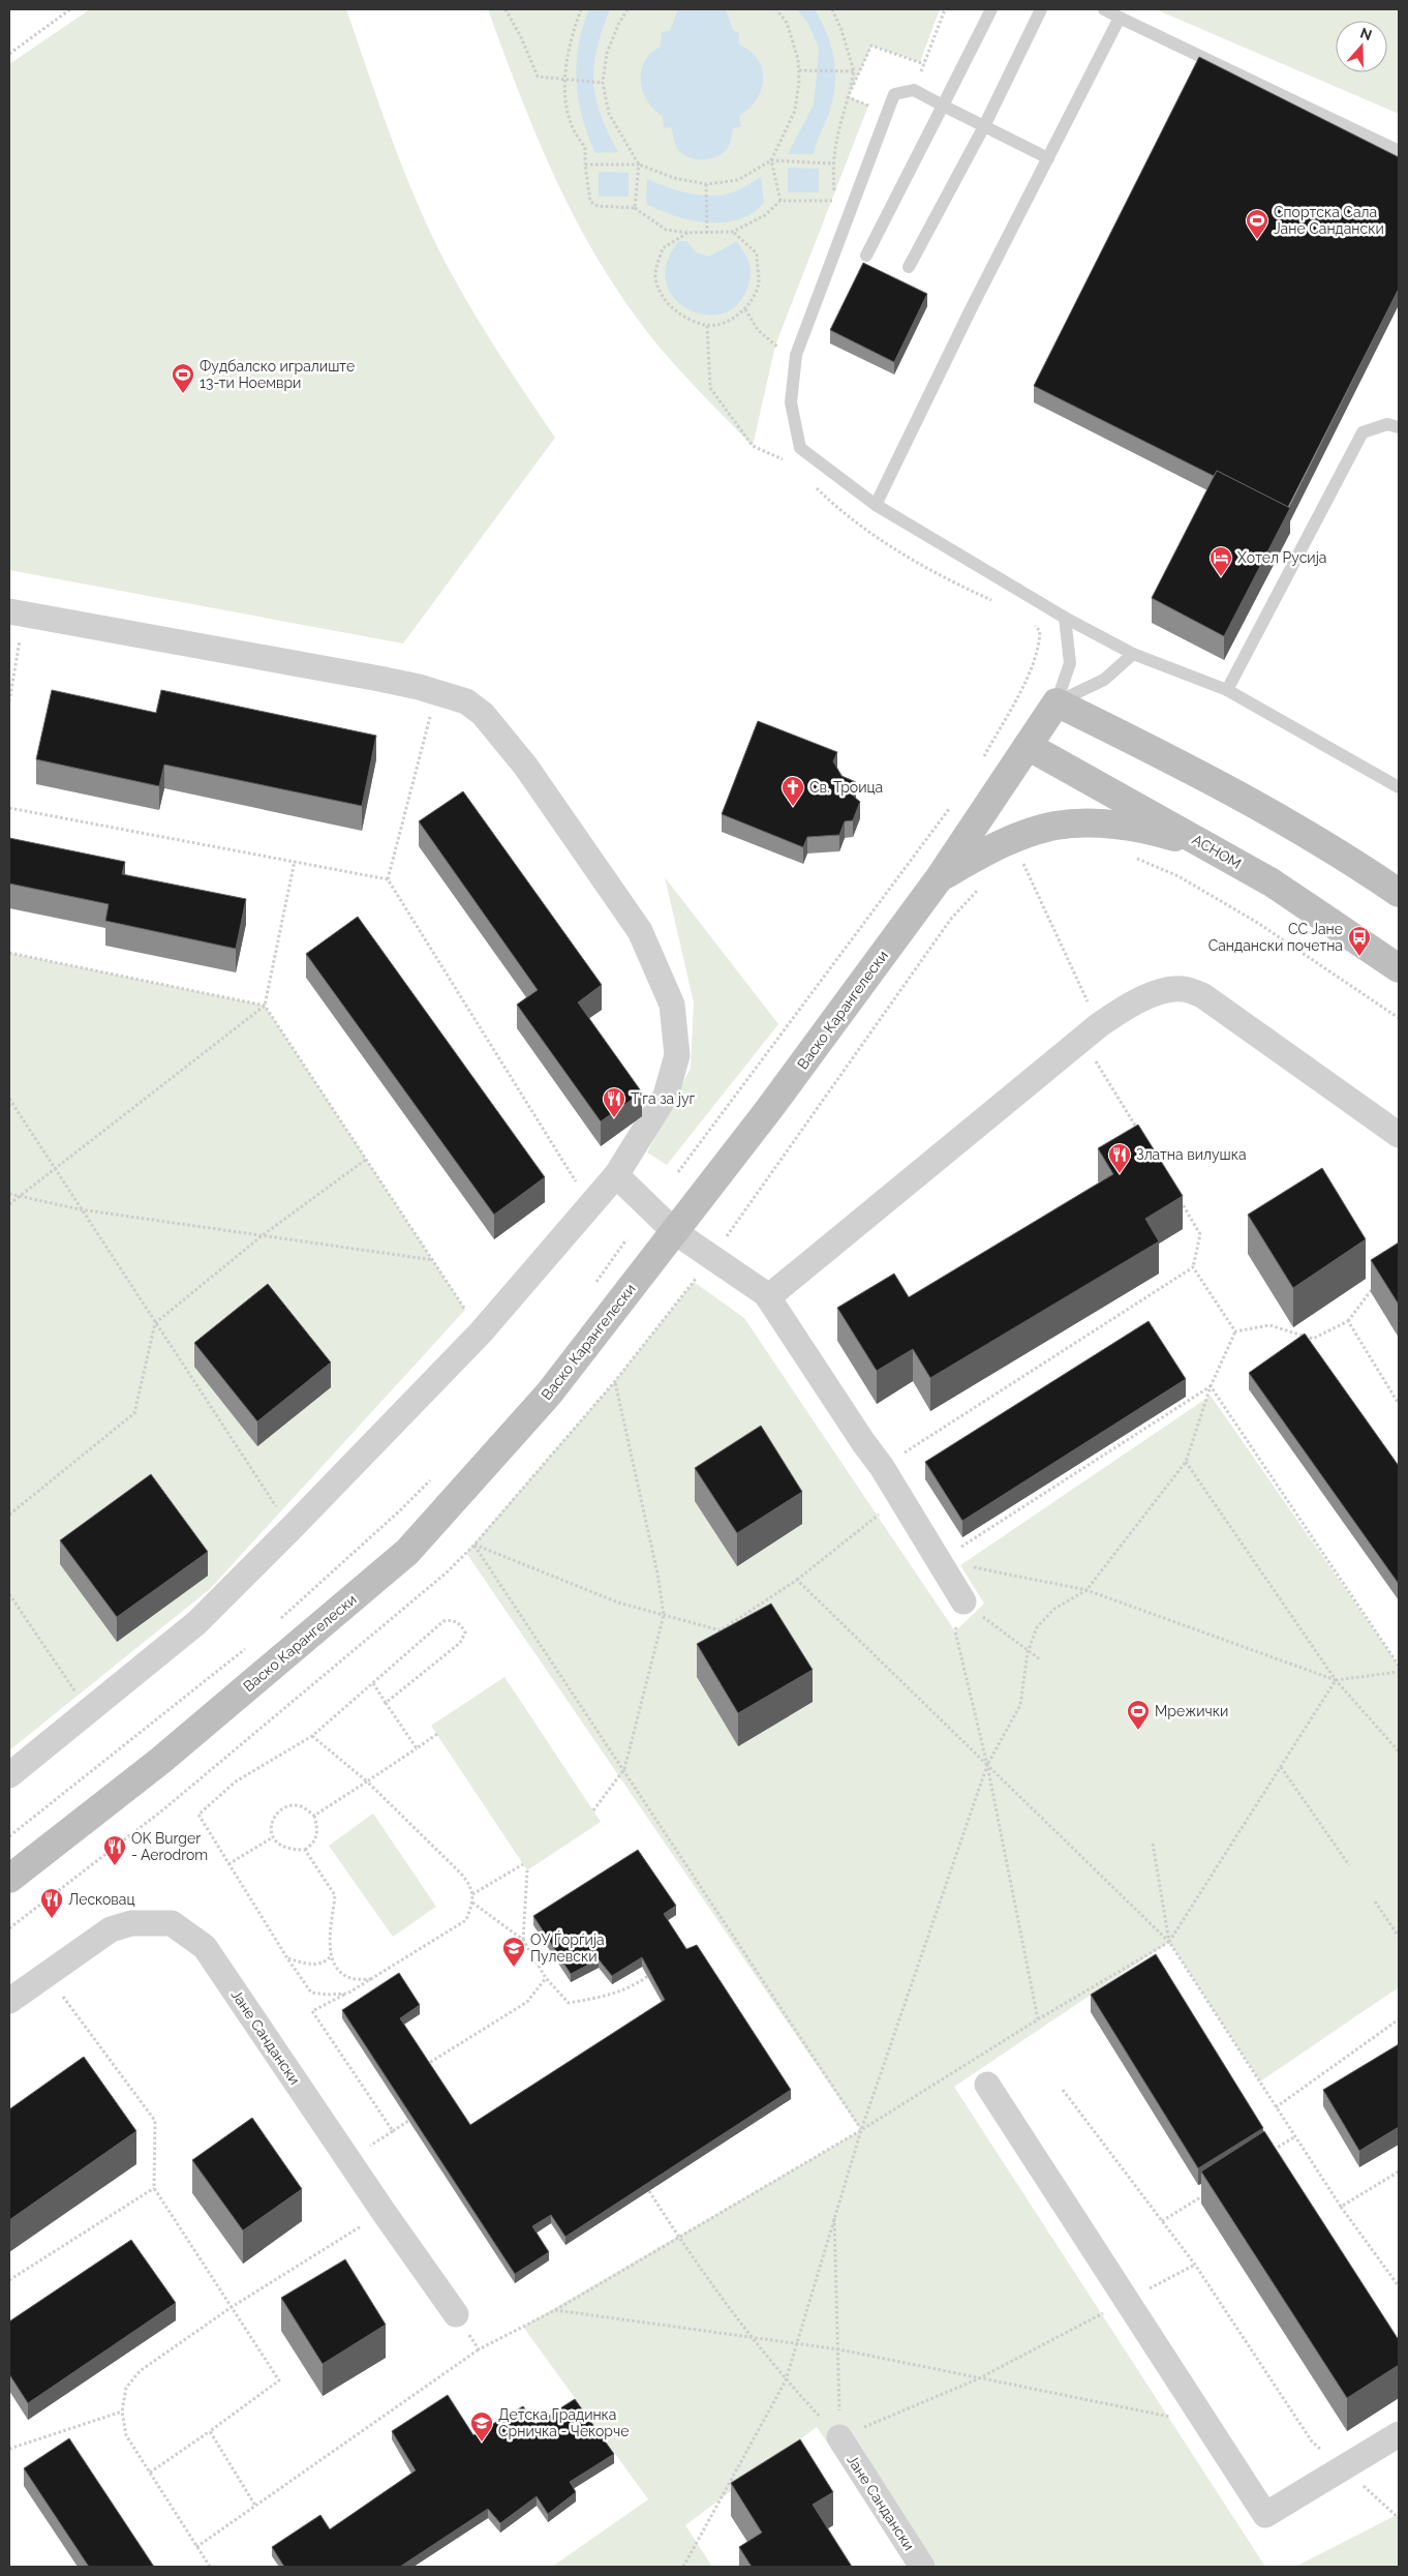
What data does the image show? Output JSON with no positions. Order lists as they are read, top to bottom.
{
  "streets": {
    "street": ["АСНОМ", "Васко Карангелески", "Јане Сандански"]
  },
  "crossings": [
    ["АСНОМ", "Васко Карангелески"]
  ],
  "places": {
    "sports": ["Спортска Сала Јане Сандански", "Фудбалско игралиште 13-ти Ноември", "Мрежички"],
    "hotel": ["Хотел Русија"],
    "church": ["Св. Троица"],
    "bus stop": ["СС Јане Сандански почетна"],
    "restaurant": [
      "Т'га за југ",
      "Златна вилушка",
      "OK Burger - Aerodrom",
      "Лесковац"
    ],
    "school or university": ["ОУ Ѓорѓија Пулевски", "Детска Градинка Срничка - Чекорче"]
  },
  "north": "top"
}
